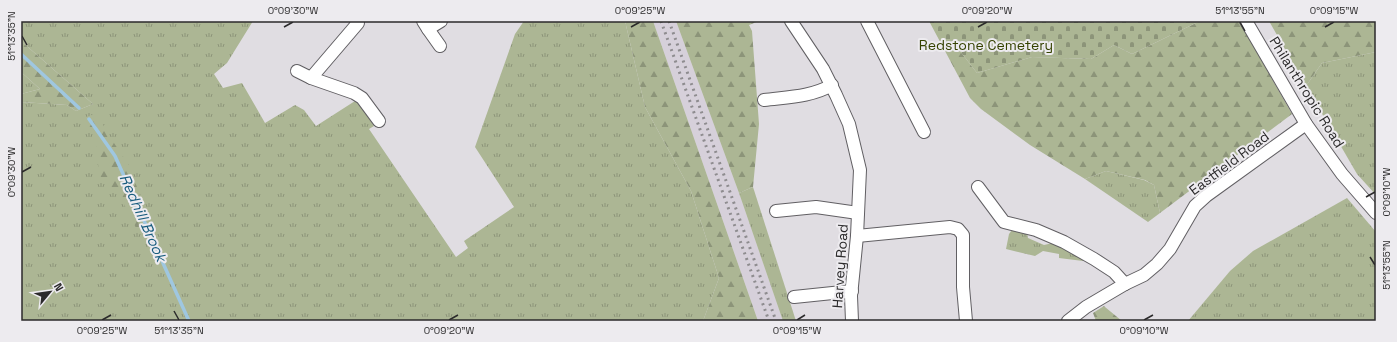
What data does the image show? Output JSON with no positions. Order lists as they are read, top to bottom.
{
  "streets": {
    "street": ["Philanthropic Road", "Eastfield Road", "Harvey Road"]
  },
  "crossings": [
    ["Philanthropic Road", "Eastfield Road"]
  ],
  "water": ["Redhill Brook"],
  "parks": ["Redstone Cemetery"],
  "north": "top right",
  "coordinates": [
    "0°09'30\"W",
    "0°09'25\"W",
    "0°09'20\"W",
    "51°13'55\"N",
    "0°09'15\"W",
    "51°13'35\"N",
    "0°09'10\"W"
  ]
}
